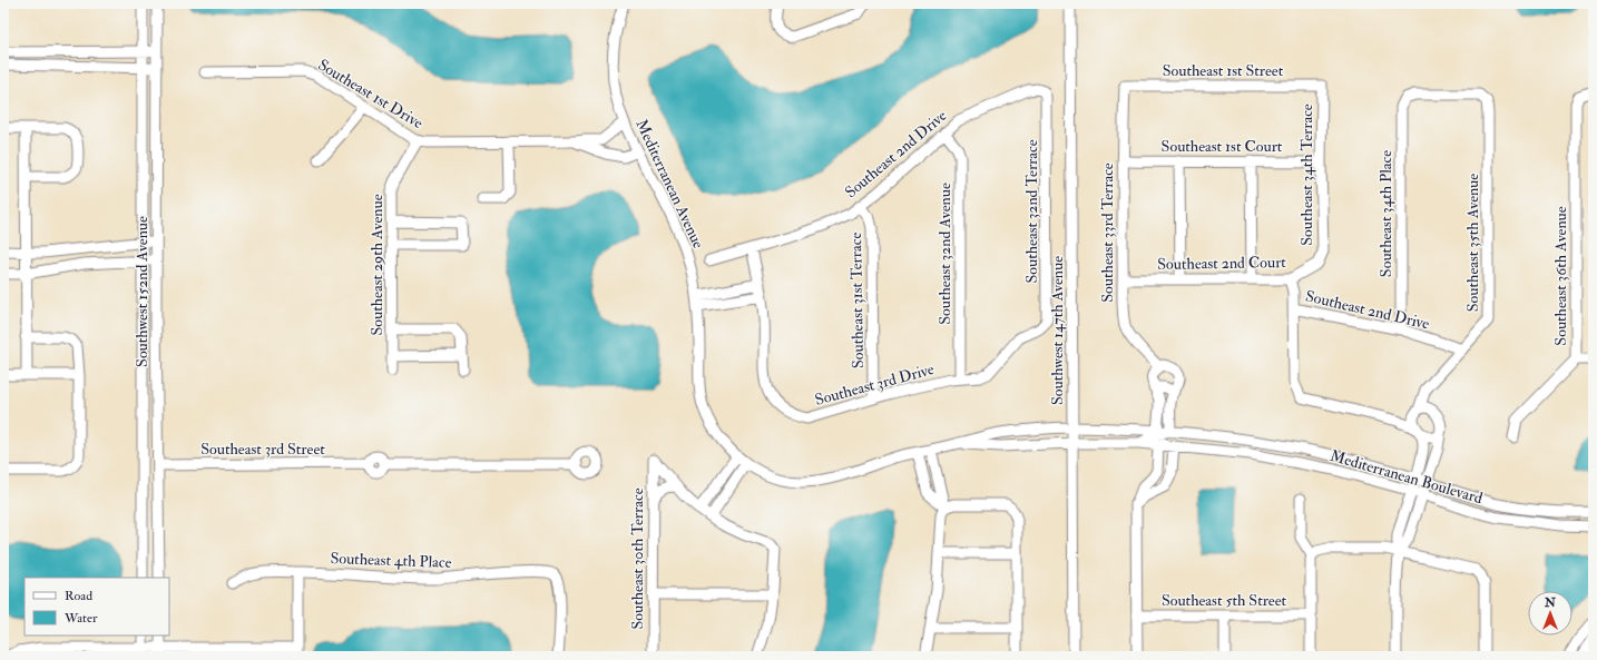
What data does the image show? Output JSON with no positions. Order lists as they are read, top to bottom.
{
  "streets": {
    "street": [
      "Southeast 1st Street",
      "Southeast 1st Drive",
      "Southeast 1st Court",
      "Southeast 2nd Drive",
      "Southeast 34th Terrace",
      "Mediterranean Avenue",
      "Southeast 32nd Terrace",
      "Southeast 34th Place",
      "Southeast 33rd Terrace",
      "Southeast 35th Avenue",
      "Southeast 32nd Avenue",
      "Southeast 2nd Court",
      "Southeast 29th Avenue",
      "Southeast 36th Avenue",
      "Southwest 152nd Avenue",
      "Southeast 31st Terrace",
      "Southwest 147th Avenue",
      "Southeast 3rd Drive",
      "Southeast 3rd Street",
      "Mediterranean Boulevard",
      "Southeast 30th Terrace",
      "Southeast 4th Place",
      "Southeast 5th Street"
    ]
  },
  "crossings": [
    ["Southeast 1st Street", "Southeast 34th Terrace"],
    ["Southeast 1st Street", "Southeast 33rd Terrace"],
    ["Southeast 1st Drive", "Mediterranean Avenue"],
    ["Southeast 1st Drive", "Southeast 29th Avenue"],
    ["Southeast 1st Court", "Southeast 34th Terrace"],
    ["Southeast 1st Court", "Southeast 33rd Terrace"],
    ["Southeast 2nd Drive", "Southeast 32nd Terrace"],
    ["Southeast 2nd Drive", "Southeast 34th Place"],
    ["Southeast 2nd Drive", "Southeast 35th Avenue"],
    ["Southeast 2nd Drive", "Southeast 32nd Avenue"],
    ["Southeast 2nd Drive", "Southeast 31st Terrace"],
    ["Southeast 2nd Drive", "Southeast 3rd Drive"],
    ["Southeast 34th Terrace", "Southeast 2nd Court"],
    ["Mediterranean Avenue", "Southwest 147th Avenue"],
    ["Mediterranean Avenue", "Mediterranean Boulevard"],
    ["Southeast 32nd Terrace", "Southeast 3rd Drive"],
    ["Southeast 34th Place", "Southeast 35th Avenue"],
    ["Southeast 33rd Terrace", "Southeast 2nd Court"],
    ["Southeast 33rd Terrace", "Mediterranean Boulevard"],
    ["Southeast 32nd Avenue", "Southeast 3rd Drive"],
    ["Southwest 152nd Avenue", "Southeast 3rd Street"],
    ["Southeast 31st Terrace", "Southeast 3rd Drive"],
    ["Southwest 147th Avenue", "Mediterranean Boulevard"]
  ],
  "legend": ["Road", "Water"],
  "north": "top"
}
